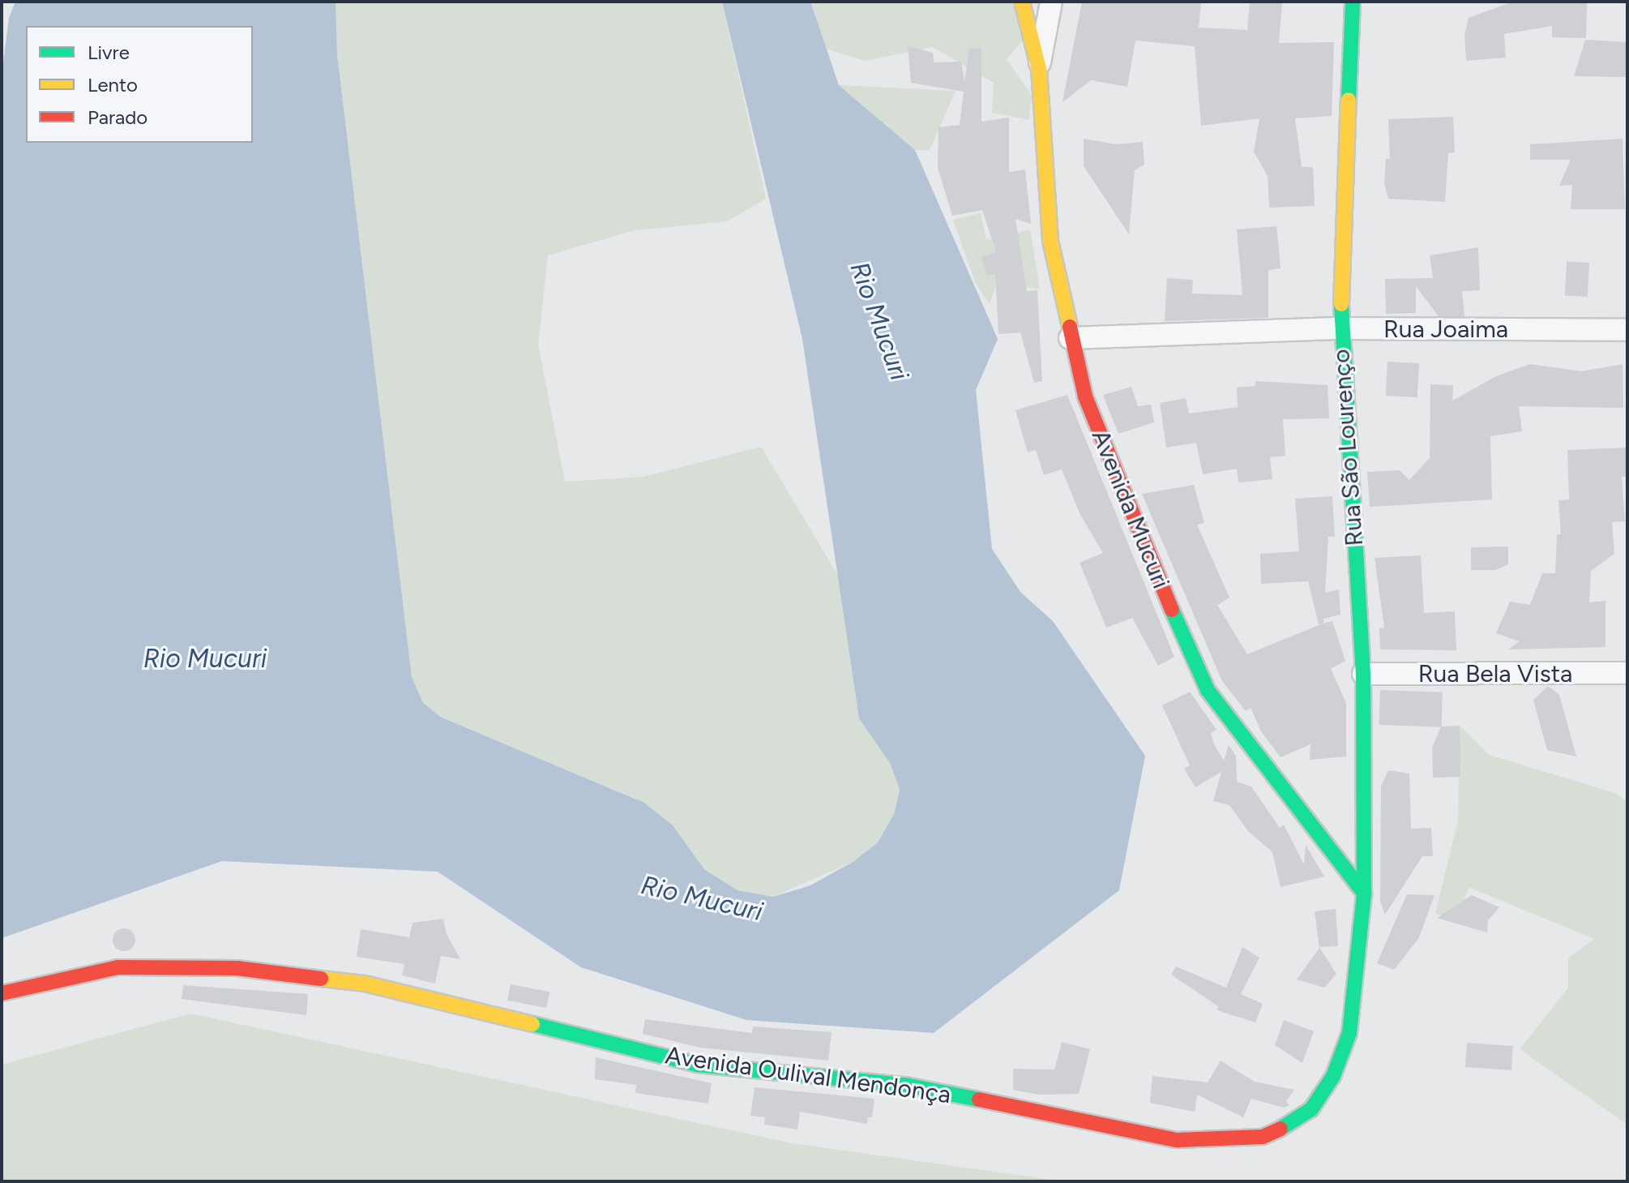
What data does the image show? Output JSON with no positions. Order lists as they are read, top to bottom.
{
  "streets": {
    "street": [
      "Rua Joaima",
      "Rua São Lourenço",
      "Avenida Mucuri",
      "Rua Bela Vista",
      "Avenida Oulival Mendonça"
    ]
  },
  "crossings": [
    ["Rua Joaima", "Rua São Lourenço"],
    ["Rua Joaima", "Avenida Mucuri"],
    ["Rua São Lourenço", "Avenida Mucuri"],
    ["Rua São Lourenço", "Rua Bela Vista"],
    ["Rua São Lourenço", "Avenida Oulival Mendonça"],
    ["Avenida Mucuri", "Avenida Oulival Mendonça"]
  ],
  "water": ["Rio Mucuri"],
  "legend": ["Livre", "Lento", "Parado"]
}
